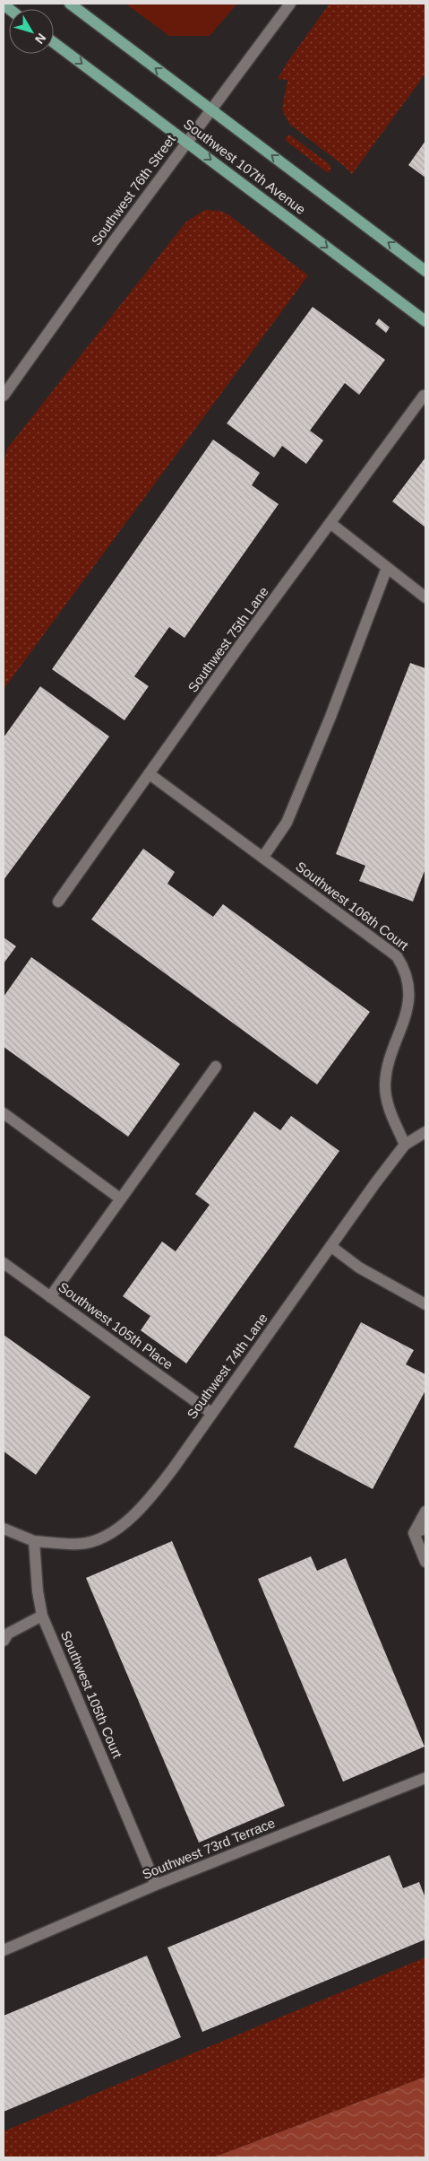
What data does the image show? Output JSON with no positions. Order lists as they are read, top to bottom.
{
  "streets": {
    "main road": ["Southwest 107th Avenue"],
    "street": [
      "Southwest 76th Street",
      "Southwest 75th Lane",
      "Southwest 106th Court",
      "Southwest 105th Place",
      "Southwest 74th Lane",
      "Southwest 105th Court",
      "Southwest 73rd Terrace"
    ]
  },
  "crossings": [
    ["Southwest 107th Avenue", "Southwest 76th Street"],
    ["Southwest 75th Lane", "Southwest 106th Court"],
    ["Southwest 106th Court", "Southwest 74th Lane"],
    ["Southwest 105th Place", "Southwest 74th Lane"],
    ["Southwest 74th Lane", "Southwest 105th Court"],
    ["Southwest 105th Court", "Southwest 73rd Terrace"]
  ],
  "north": "bottom right"
}
